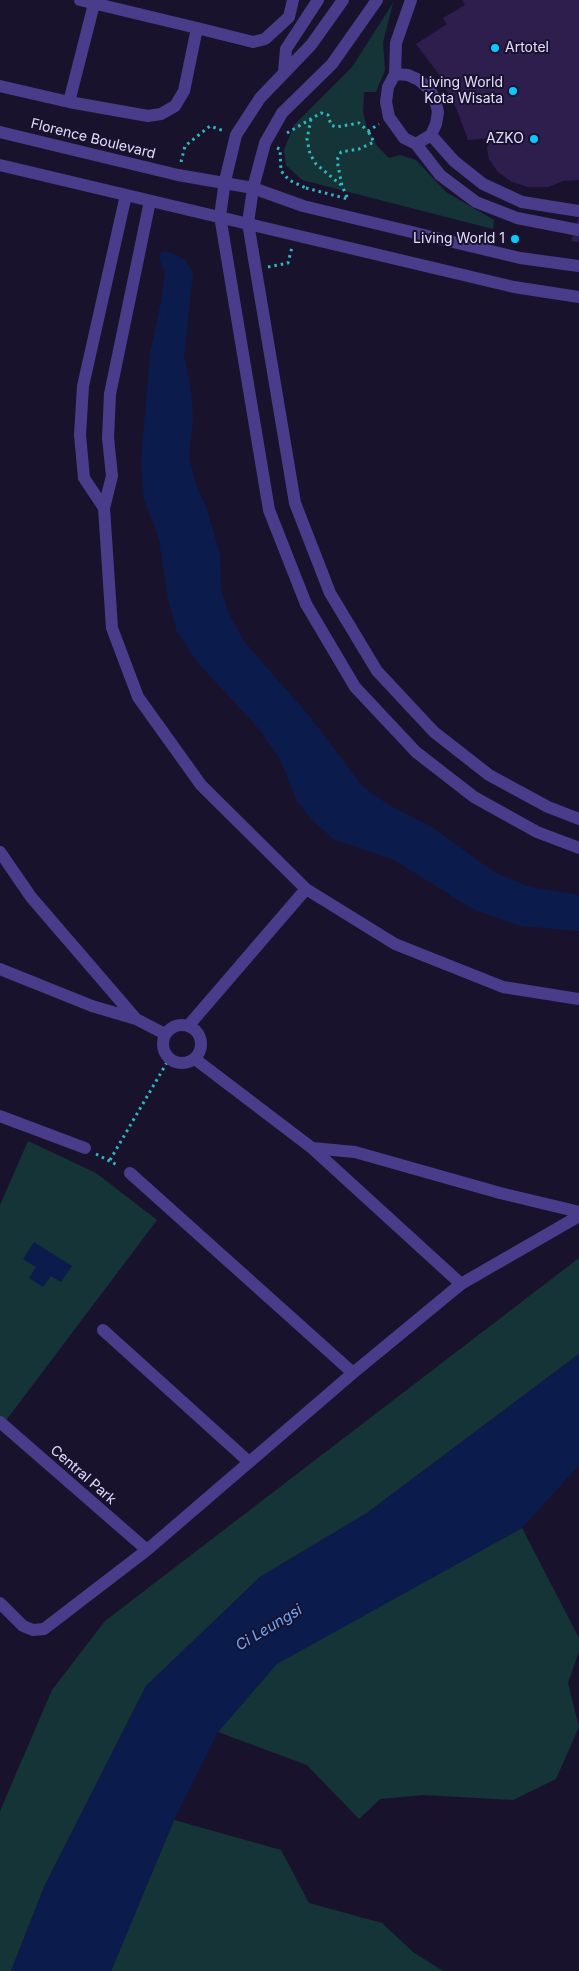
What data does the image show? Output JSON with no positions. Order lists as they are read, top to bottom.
{
  "streets": {
    "street": ["Florence Boulevard", "Central Park"]
  },
  "water": ["Ci Leungsi"],
  "places": [
    "Artotel",
    "Living World Kota Wisata",
    "AZKO",
    "Living World 1"
  ]
}
